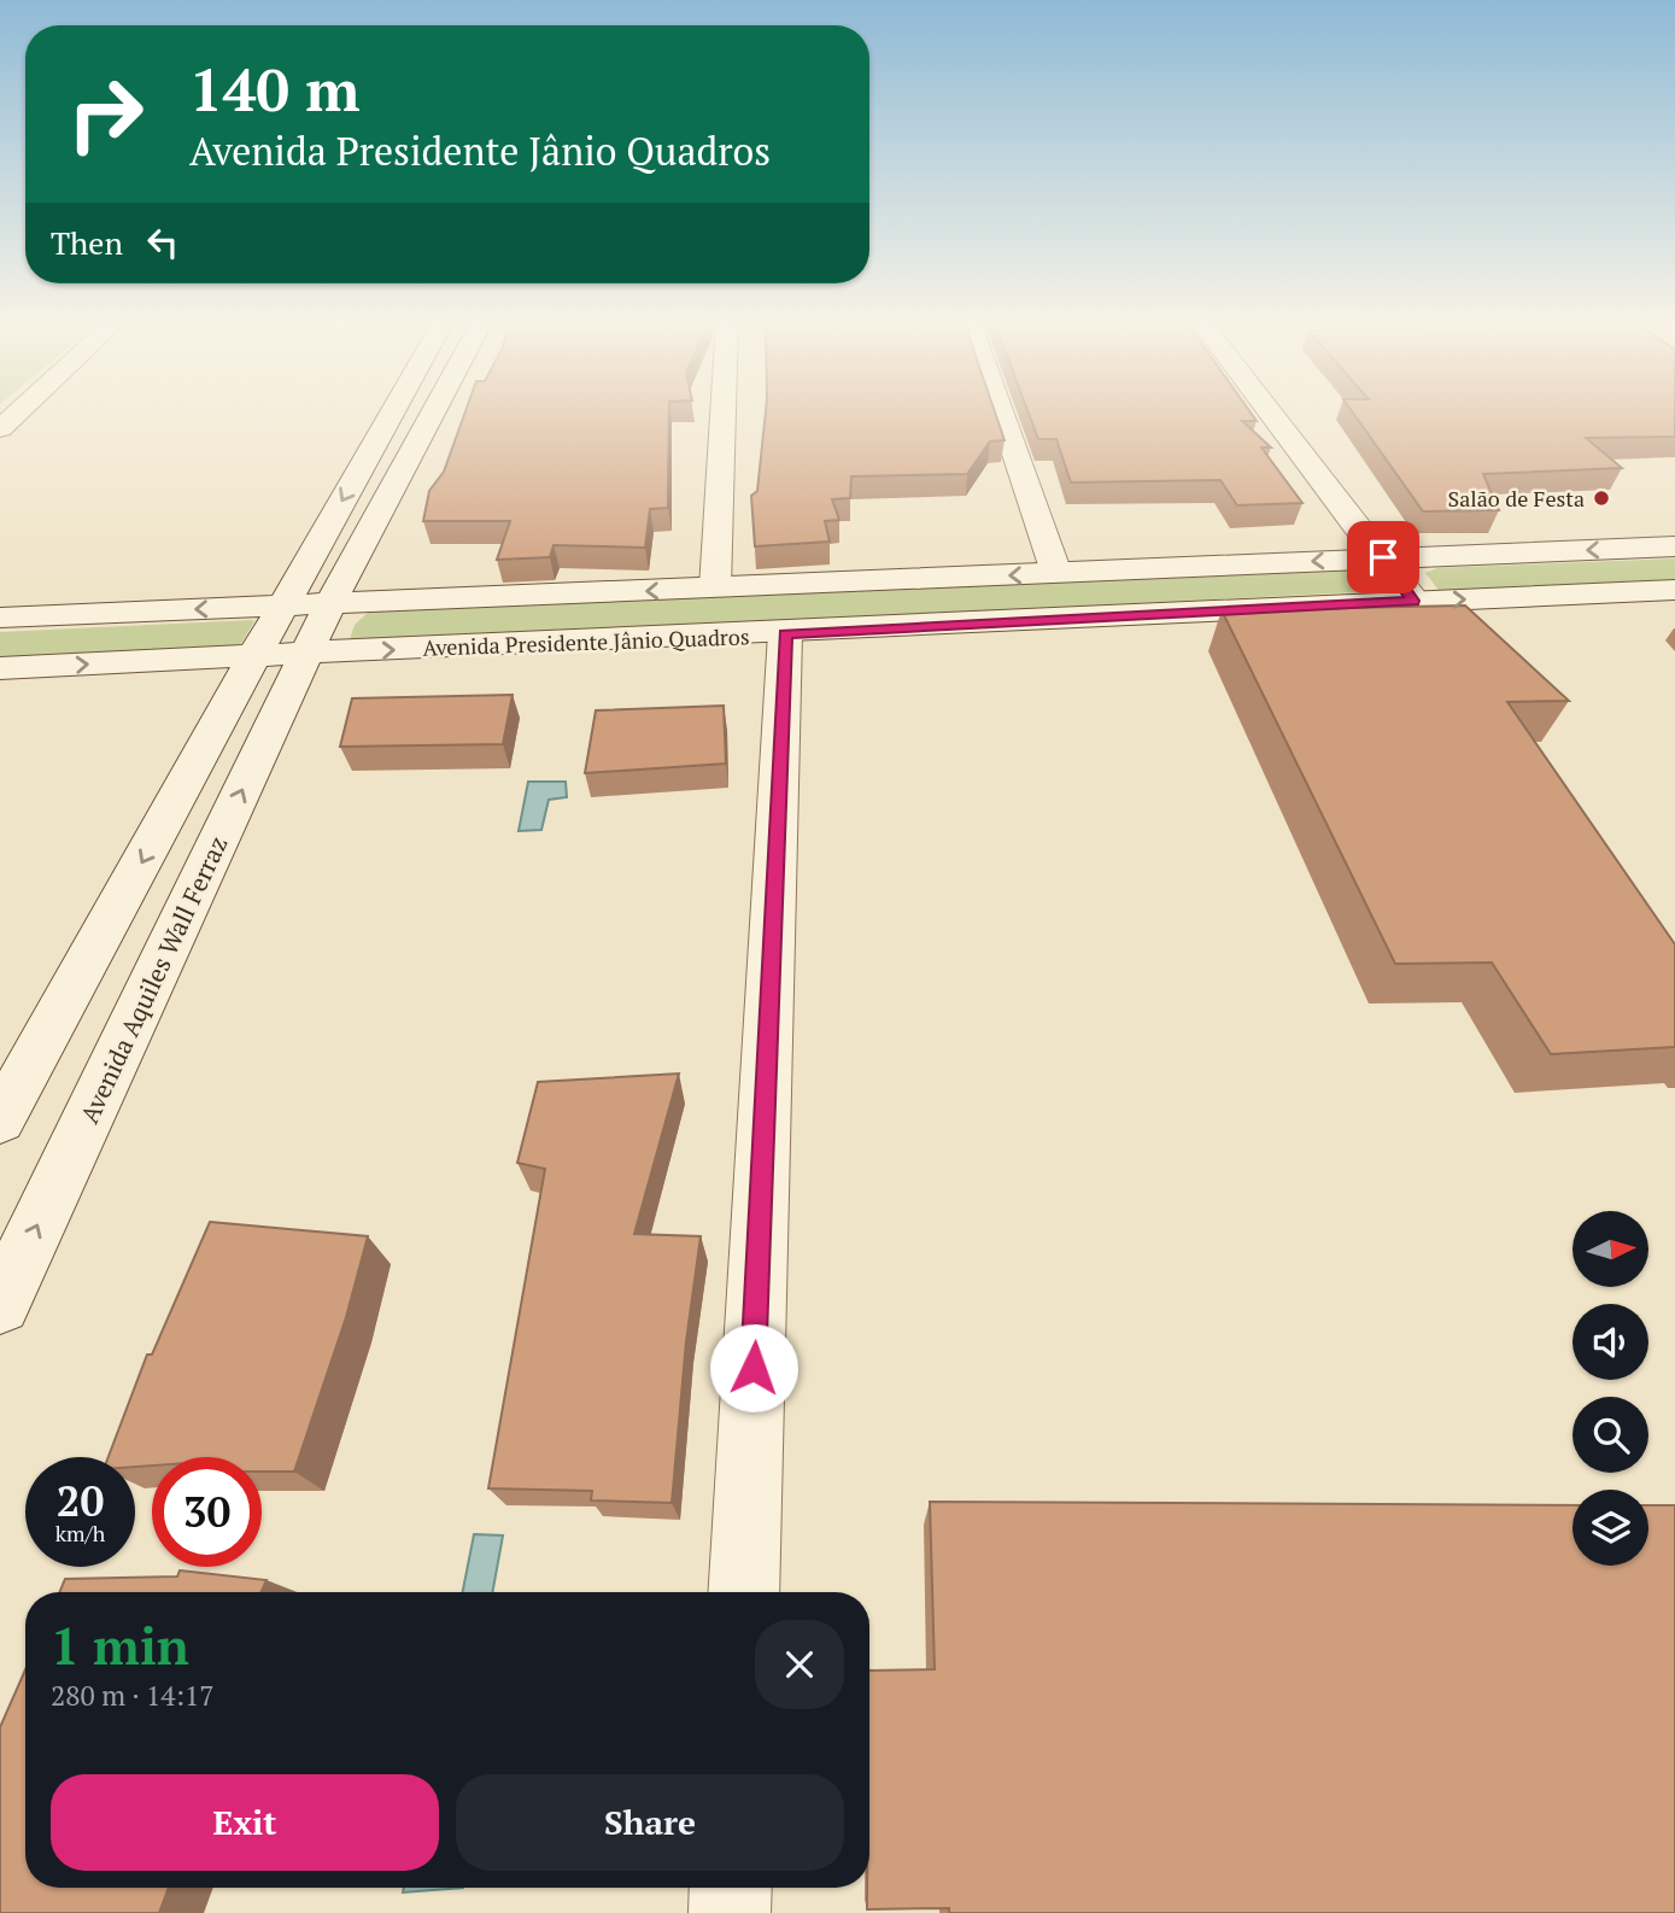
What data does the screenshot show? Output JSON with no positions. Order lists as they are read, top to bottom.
{
  "streets": {
    "street": ["Avenida Presidente Jânio Quadros", "Avenida Aquiles Wall Ferraz"]
  },
  "crossings": [
    ["Avenida Presidente Jânio Quadros", "Avenida Aquiles Wall Ferraz"]
  ],
  "places": ["Salão de Festa"],
  "north": "right",
  "page": {
    "turn": ["140 m", "Avenida Presidente Jânio Quadros"],
    "then": "Then",
    "speed": "20 km/h",
    "limit": "30",
    "heading": ["1 min", "280 m · 14:17"],
    "buttons": ["Exit", "Share"]
  }
}
